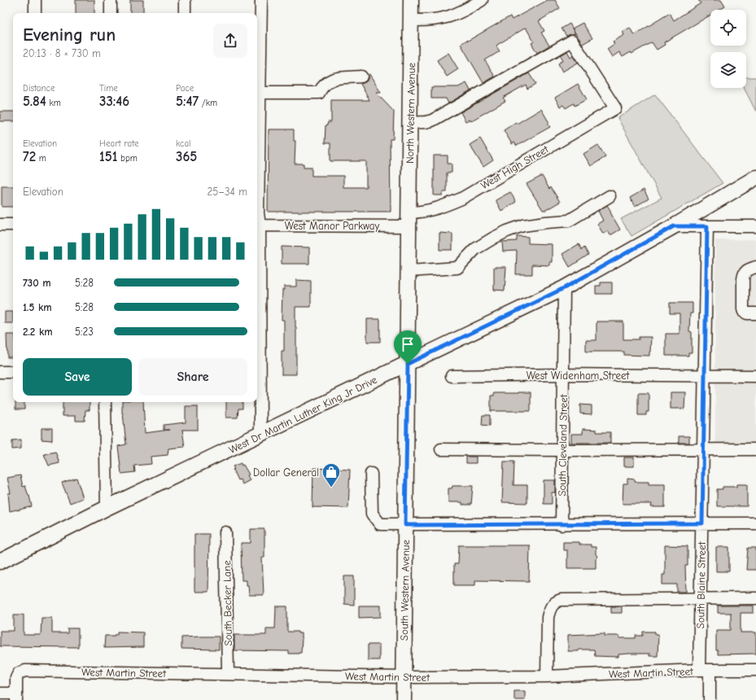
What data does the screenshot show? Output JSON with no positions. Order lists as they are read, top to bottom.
{
  "streets": {
    "main road": ["North Western Avenue", "West Dr Martin Luther King Jr Drive", "South Western Avenue"],
    "street": [
      "West High Street",
      "West Manor Parkway",
      "West Widenham Street",
      "South Cleveland Street",
      "South Blaine Street",
      "South Becker Lane",
      "West Martin Street"
    ]
  },
  "crossings": [
    ["North Western Avenue", "West High Street"],
    ["North Western Avenue", "West Manor Parkway"],
    ["North Western Avenue", "South Western Avenue"],
    ["West High Street", "West Manor Parkway"],
    ["West High Street", "South Western Avenue"],
    ["West Manor Parkway", "South Western Avenue"],
    ["West Widenham Street", "South Cleveland Street"],
    ["West Widenham Street", "South Blaine Street"],
    ["West Dr Martin Luther King Jr Drive", "South Cleveland Street"],
    ["West Dr Martin Luther King Jr Drive", "South Western Avenue"],
    ["South Blaine Street", "West Martin Street"],
    ["South Western Avenue", "West Martin Street"],
    ["South Becker Lane", "West Martin Street"]
  ],
  "places": {
    "shop": ["Dollar General"]
  },
  "page": {
    "heading": ["Evening run", "20:13 · 8 × 730 m"],
    "stats": [
      ["Distance", "5.84 km"],
      ["Time", "33:46"],
      ["Pace", "5:47 /km"],
      ["Elevation", "72 m"],
      ["Heart rate", "151 bpm"],
      ["kcal", "365"]
    ],
    "chart": ["Elevation", "25–34 m"],
    "list": [
      {
        "name": "730 m",
        "note": "5:28"
      },
      {
        "name": "1.5 km",
        "note": "5:28"
      },
      {
        "name": "2.2 km",
        "note": "5:23"
      }
    ],
    "buttons": ["Save", "Share"]
  }
}
